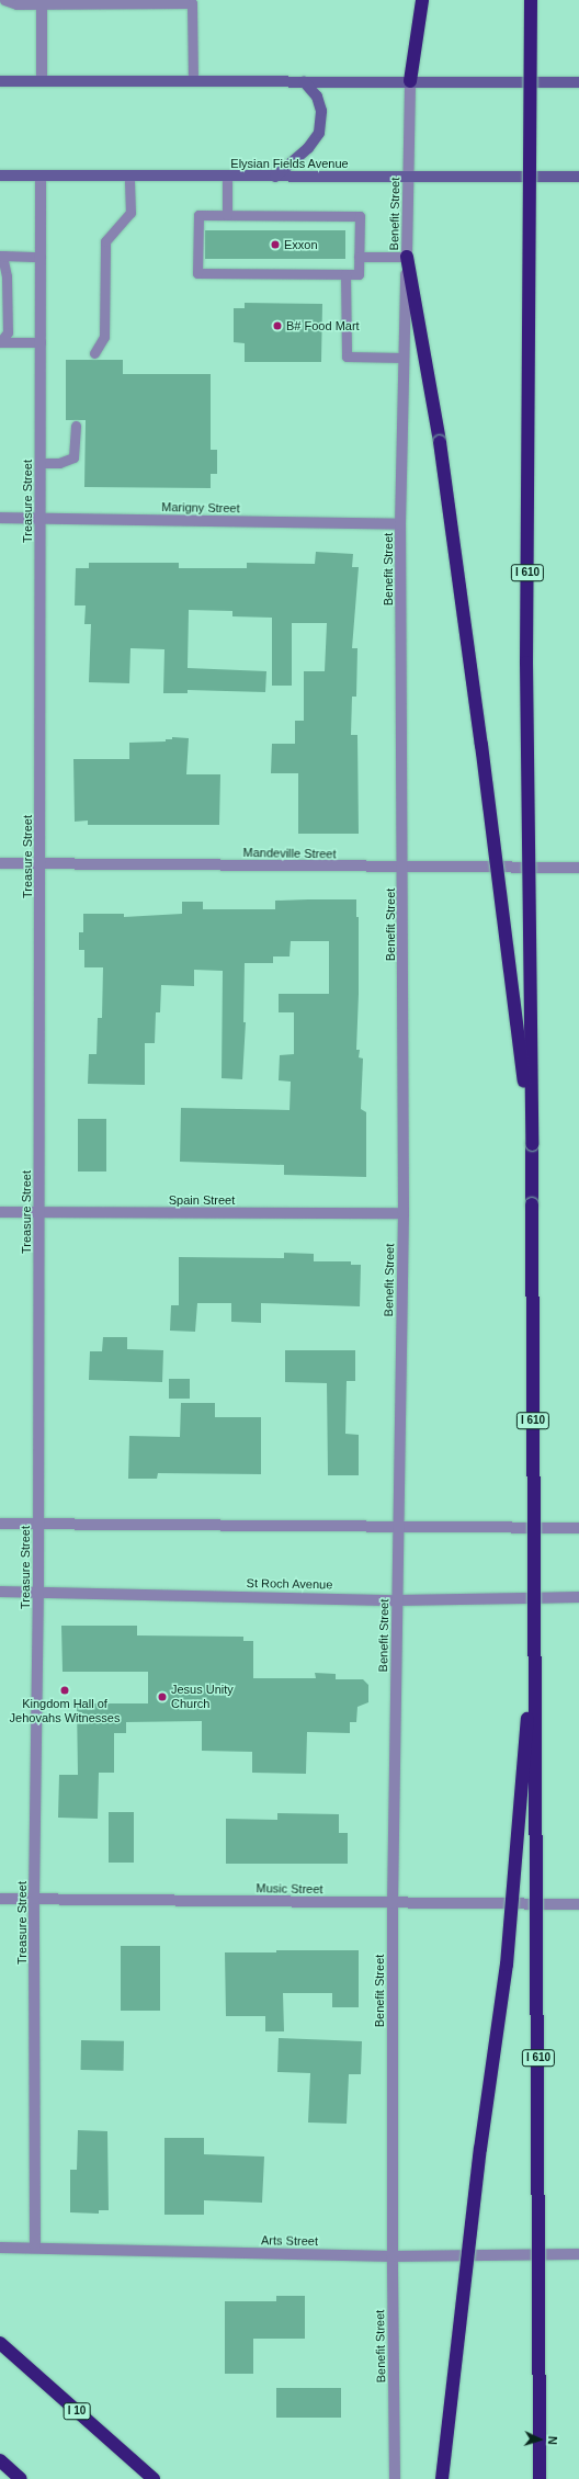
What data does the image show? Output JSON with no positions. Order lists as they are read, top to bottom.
{
  "streets": {
    "highway": ["I 610", "I 10"],
    "main road": ["Elysian Fields Avenue"],
    "street": [
      "Benefit Street",
      "Treasure Street",
      "Marigny Street",
      "Mandeville Street",
      "Spain Street",
      "St Roch Avenue",
      "Music Street",
      "Arts Street"
    ]
  },
  "crossings": [
    ["Elysian Fields Avenue", "Benefit Street"],
    ["Elysian Fields Avenue", "Treasure Street"],
    ["Benefit Street", "Marigny Street"],
    ["Benefit Street", "Mandeville Street"],
    ["Benefit Street", "Spain Street"],
    ["Benefit Street", "St Roch Avenue"],
    ["Benefit Street", "Music Street"],
    ["Benefit Street", "Arts Street"],
    ["Treasure Street", "Marigny Street"],
    ["Treasure Street", "Mandeville Street"],
    ["Treasure Street", "Spain Street"],
    ["Treasure Street", "St Roch Avenue"],
    ["Treasure Street", "Music Street"],
    ["Treasure Street", "Arts Street"]
  ],
  "places": [
    "Exxon",
    "B# Food Mart",
    "Kingdom Hall of Jehovahs Witnesses",
    "Jesus Unity Church"
  ],
  "north": "right"
}
